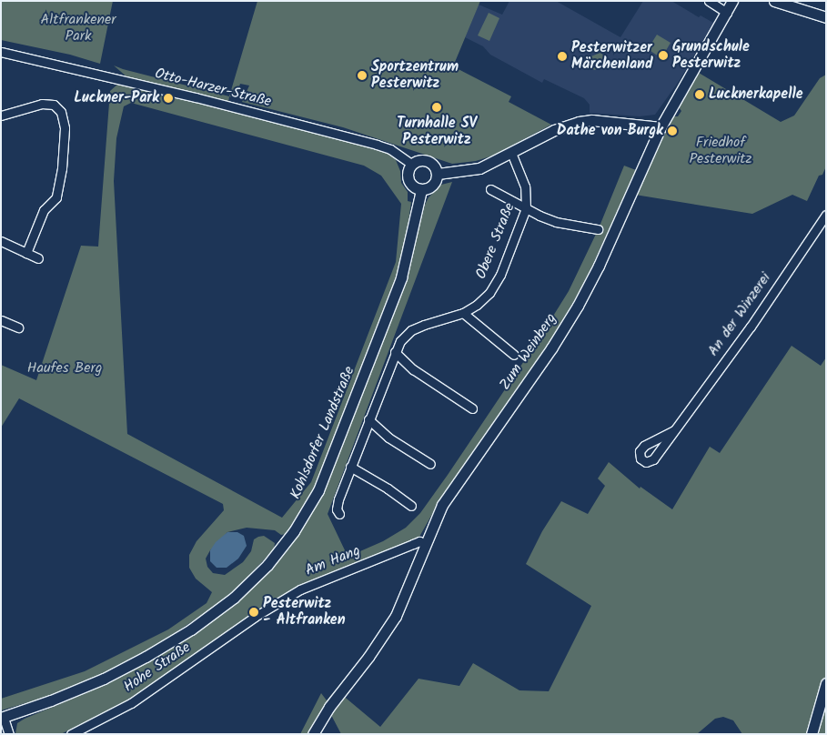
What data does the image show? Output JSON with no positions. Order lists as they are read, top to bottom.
{
  "streets": {
    "street": [
      "Otto-Harzer-Straße",
      "Obere Straße",
      "An der Winzerei",
      "Zum Weinberg",
      "Kohlsdorfer Landstraße",
      "Am Hang",
      "Hohe Straße"
    ]
  },
  "crossings": [
    ["Otto-Harzer-Straße", "Kohlsdorfer Landstraße"],
    ["Zum Weinberg", "Am Hang"],
    ["Am Hang", "Hohe Straße"]
  ],
  "parks": ["Altfrankener Park", "Friedhof Pesterwitz", "Haufes Berg"],
  "places": [
    "Grundschule Pesterwitz",
    "Pesterwitzer Märchenland",
    "Sportzentrum Pesterwitz",
    "Lucknerkapelle",
    "Luckner-Park",
    "Turnhalle SV Pesterwitz",
    "Dathe von Burgk",
    "Pesterwitz - Altfranken"
  ]
}
